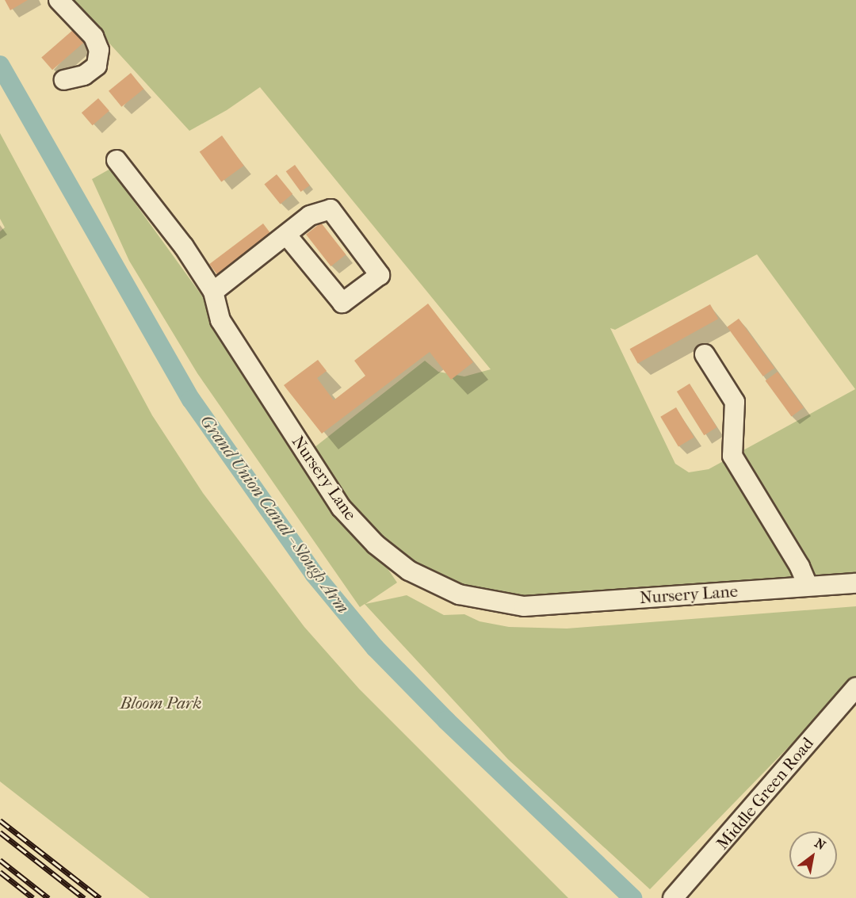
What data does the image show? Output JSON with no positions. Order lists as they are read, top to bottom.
{
  "streets": {
    "street": ["Nursery Lane", "Middle Green Road"]
  },
  "water": ["Grand Union Canal - Slough Arm"],
  "parks": ["Bloom Park"],
  "north": "top right"
}
